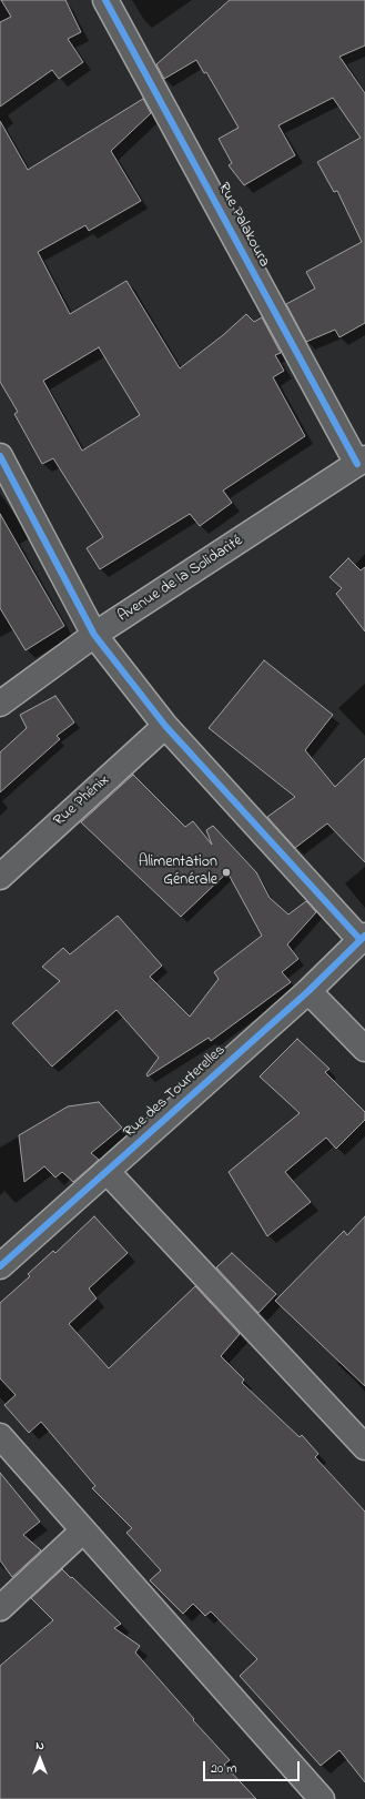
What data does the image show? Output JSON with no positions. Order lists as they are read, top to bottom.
{
  "streets": {
    "street": [
      "Rue Palakoura",
      "Avenue de la Solidarité",
      "Rue Phénix",
      "Rue des Tourterelles"
    ]
  },
  "crossings": [
    ["Rue Palakoura", "Avenue de la Solidarité"]
  ],
  "places": ["Alimentation Générale"],
  "scale_bar": "20 m",
  "north": "top"
}
